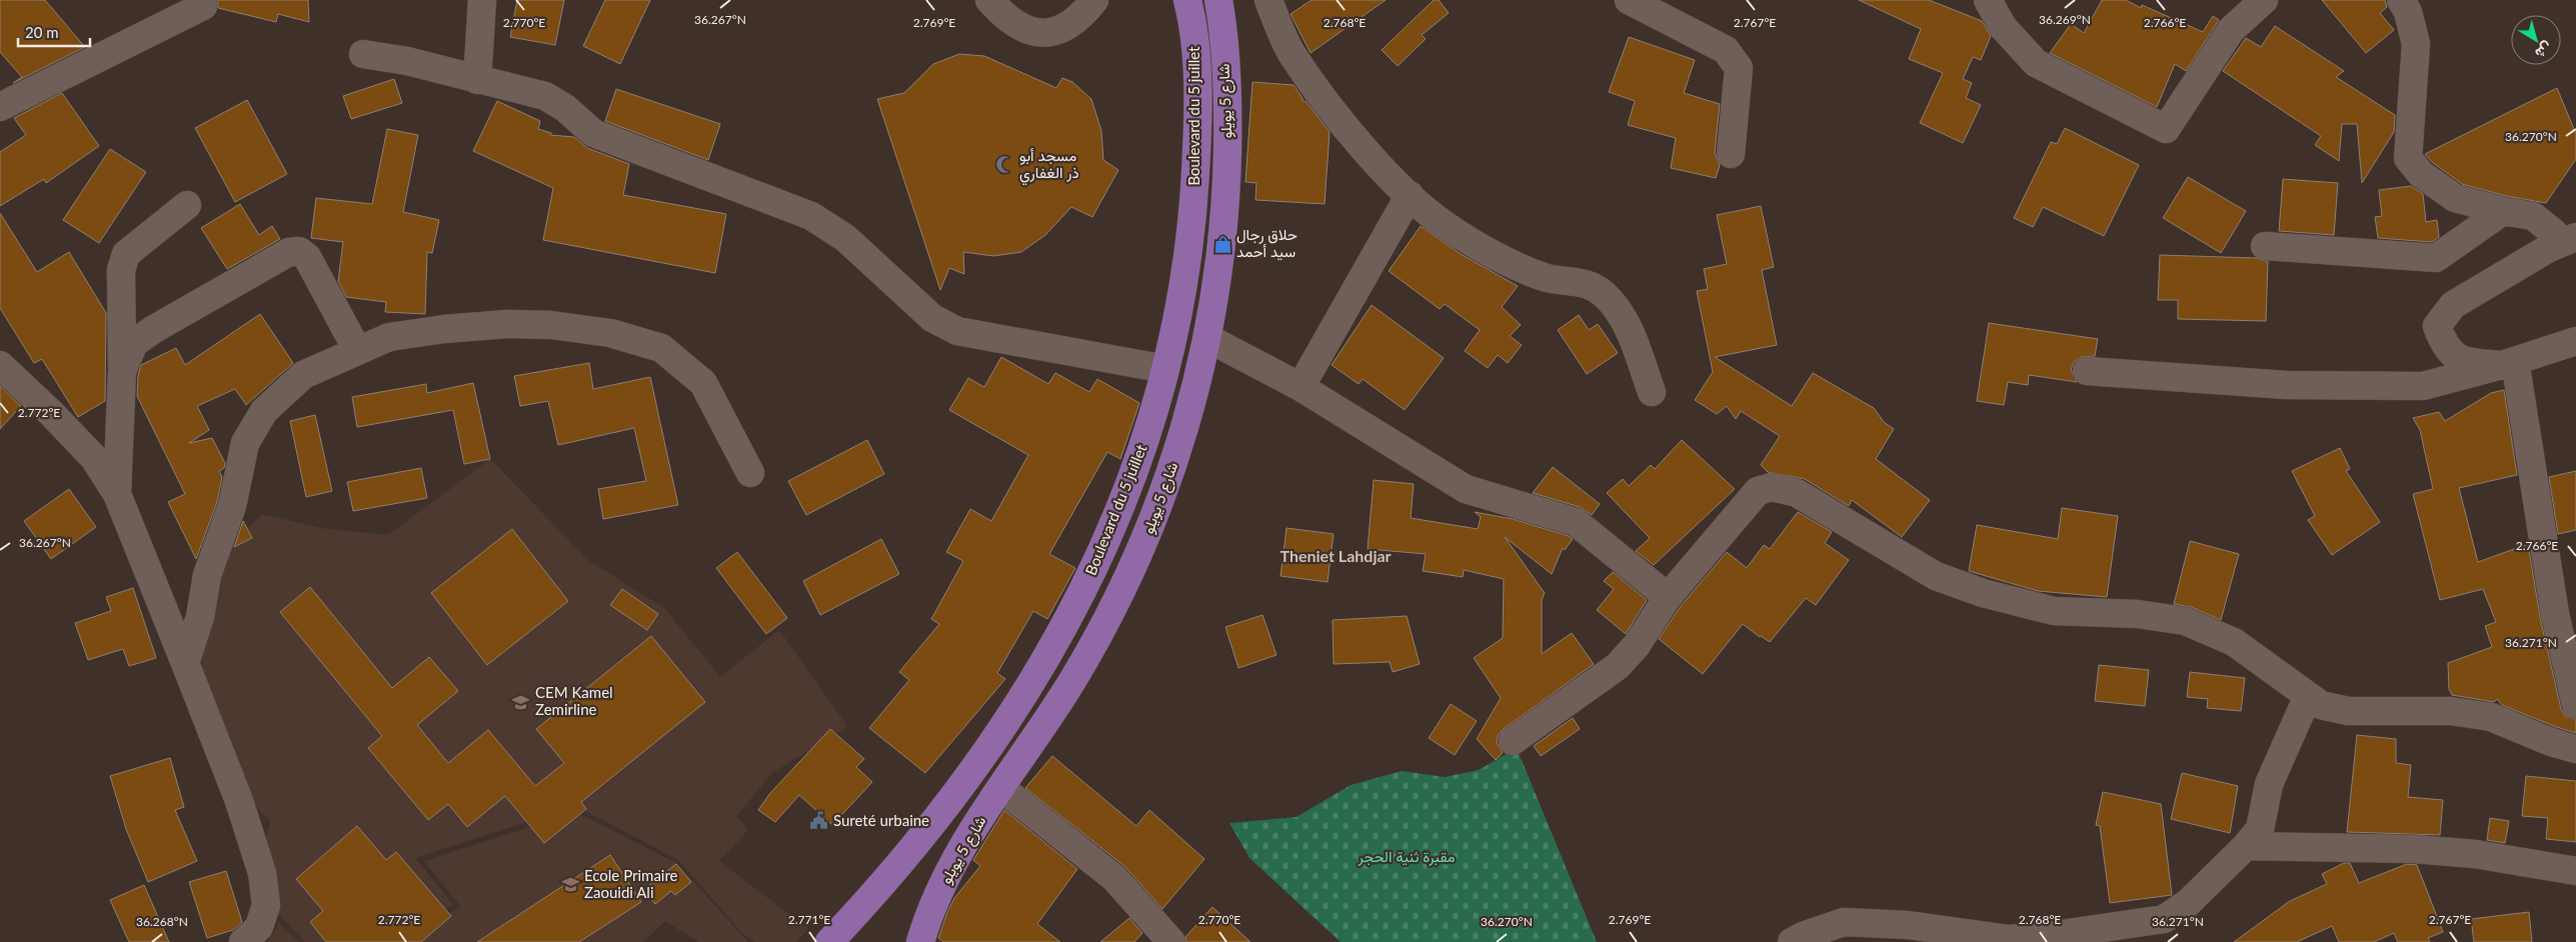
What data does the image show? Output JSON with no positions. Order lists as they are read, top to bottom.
{
  "streets": {
    "main road": ["شارع 5 يويلو", "Boulevard du 5 juillet"]
  },
  "districts": ["Theniet Lahdjar"],
  "parks": ["مقبرة ثنية الحجر"],
  "places": {
    "mosque": ["مسجد أبو ذر الغفاري"],
    "shop": ["حلاق رجال سيد أحمد"],
    "school or university": ["CEM Kamel Zemirline", "Ecole Primaire Zaouidi Ali"],
    "public building": ["Sureté urbaine"]
  },
  "scale_bar": "20 m",
  "north": "bottom right",
  "coordinates": [
    "36.267°N",
    "36.269°N",
    "2.768°E",
    "2.767°E",
    "2.766°E",
    "2.770°E",
    "2.769°E",
    "36.270°N",
    "2.772°E",
    "36.271°N",
    "2.771°E",
    "36.268°N"
  ]
}
